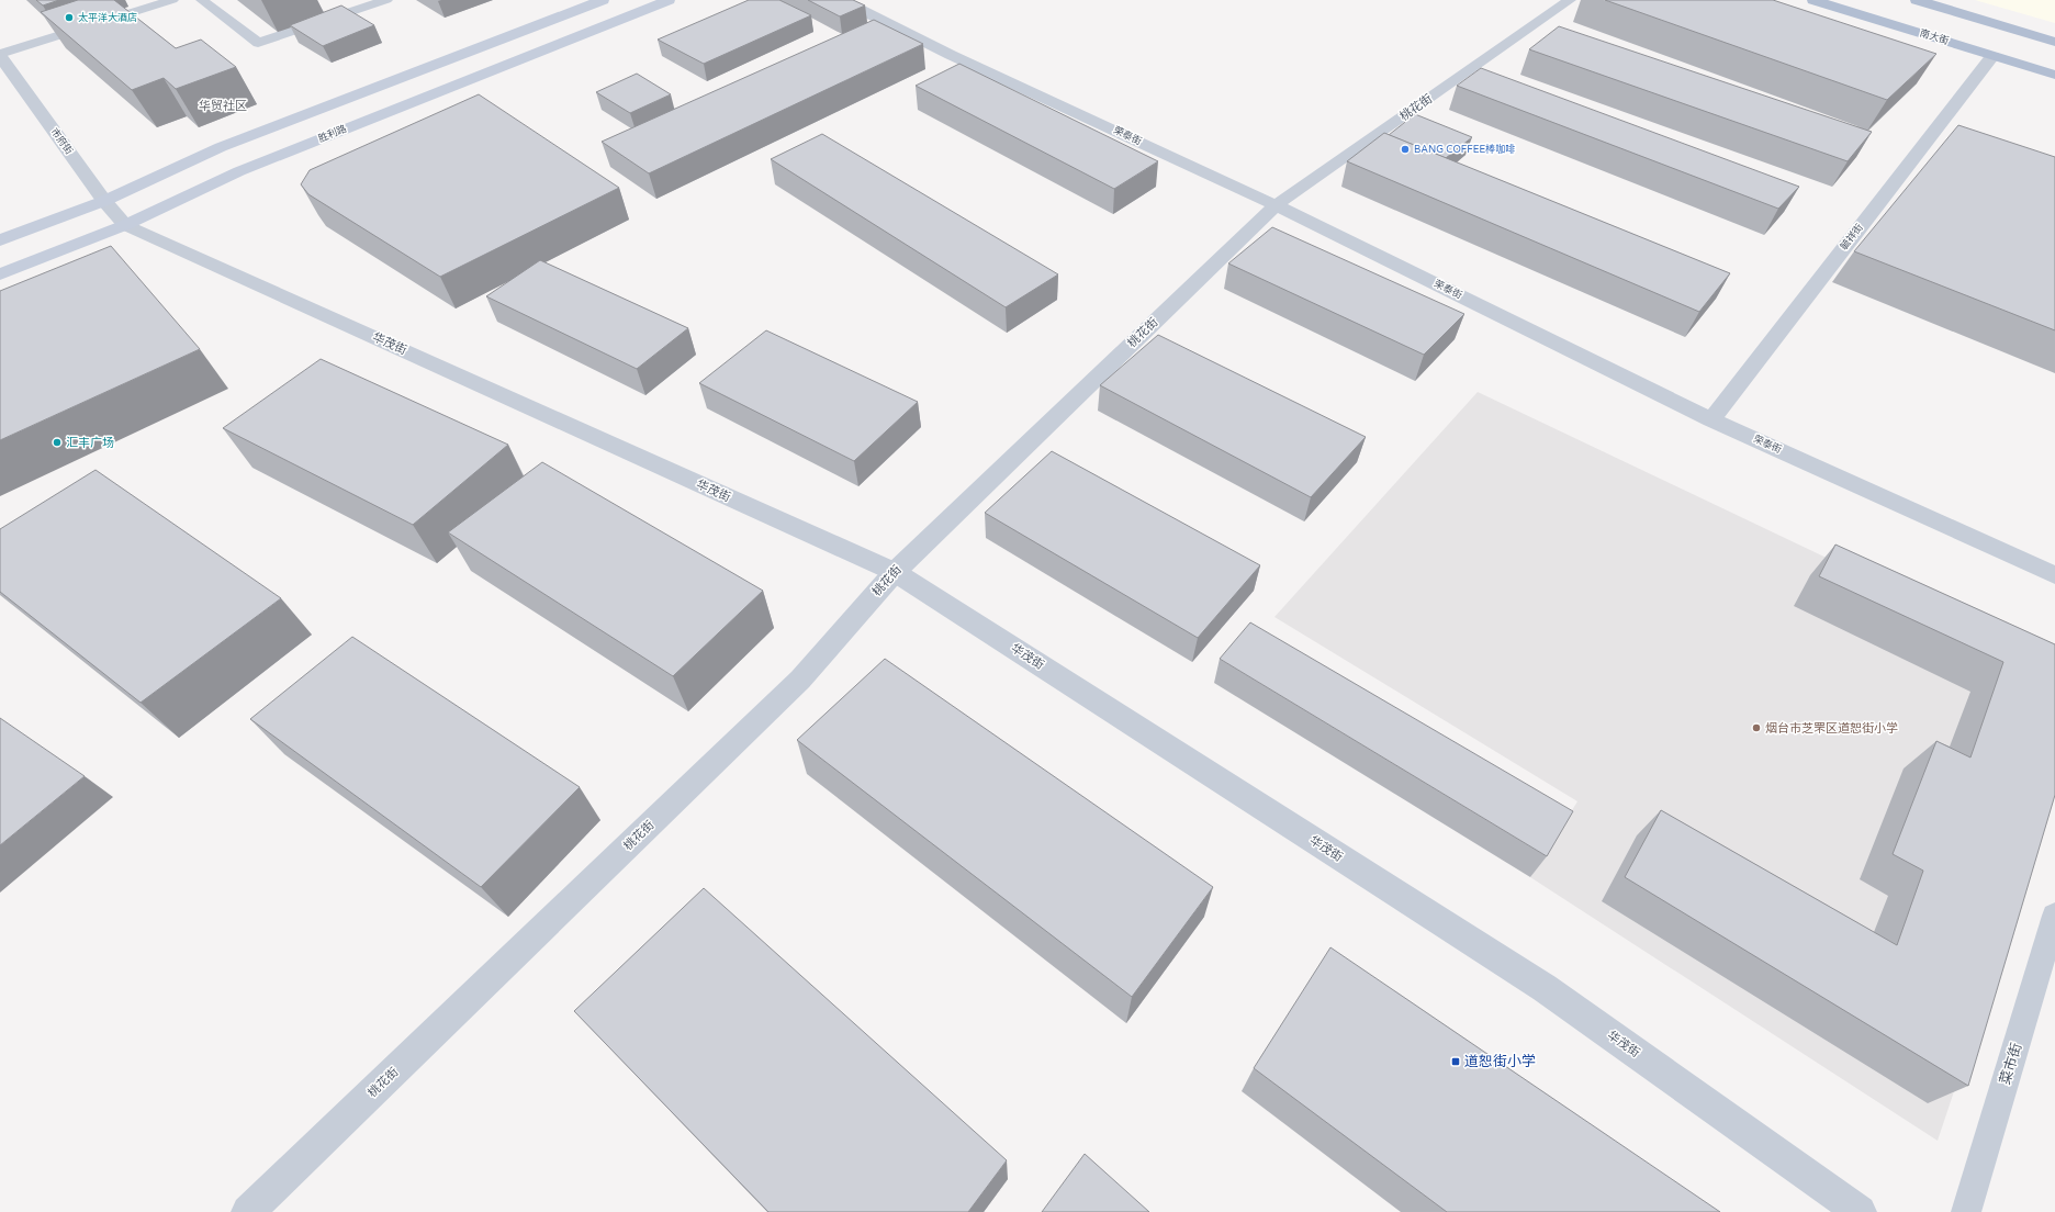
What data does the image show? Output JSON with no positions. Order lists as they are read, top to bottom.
{
  "streets": {
    "main road": ["南大街", "胜利路"],
    "street": [
      "桃花街",
      "荣泰街",
      "市府街",
      "毓祥街",
      "华茂街"
    ],
    "lane": ["菜市街"]
  },
  "crossings": [
    ["南大街", "毓祥街"],
    ["桃花街", "荣泰街"],
    ["桃花街", "华茂街"],
    ["胜利路", "市府街"],
    ["胜利路", "华茂街"],
    ["荣泰街", "毓祥街"],
    ["市府街", "华茂街"]
  ],
  "districts": ["华贸社区"],
  "places": {
    "other": [
      "太平洋大酒店",
      "BANG COFFEE棒咖啡",
      "汇丰广场",
      "烟台市芝罘区道恕街小学"
    ],
    "transit": ["道恕街小学"]
  }
}
